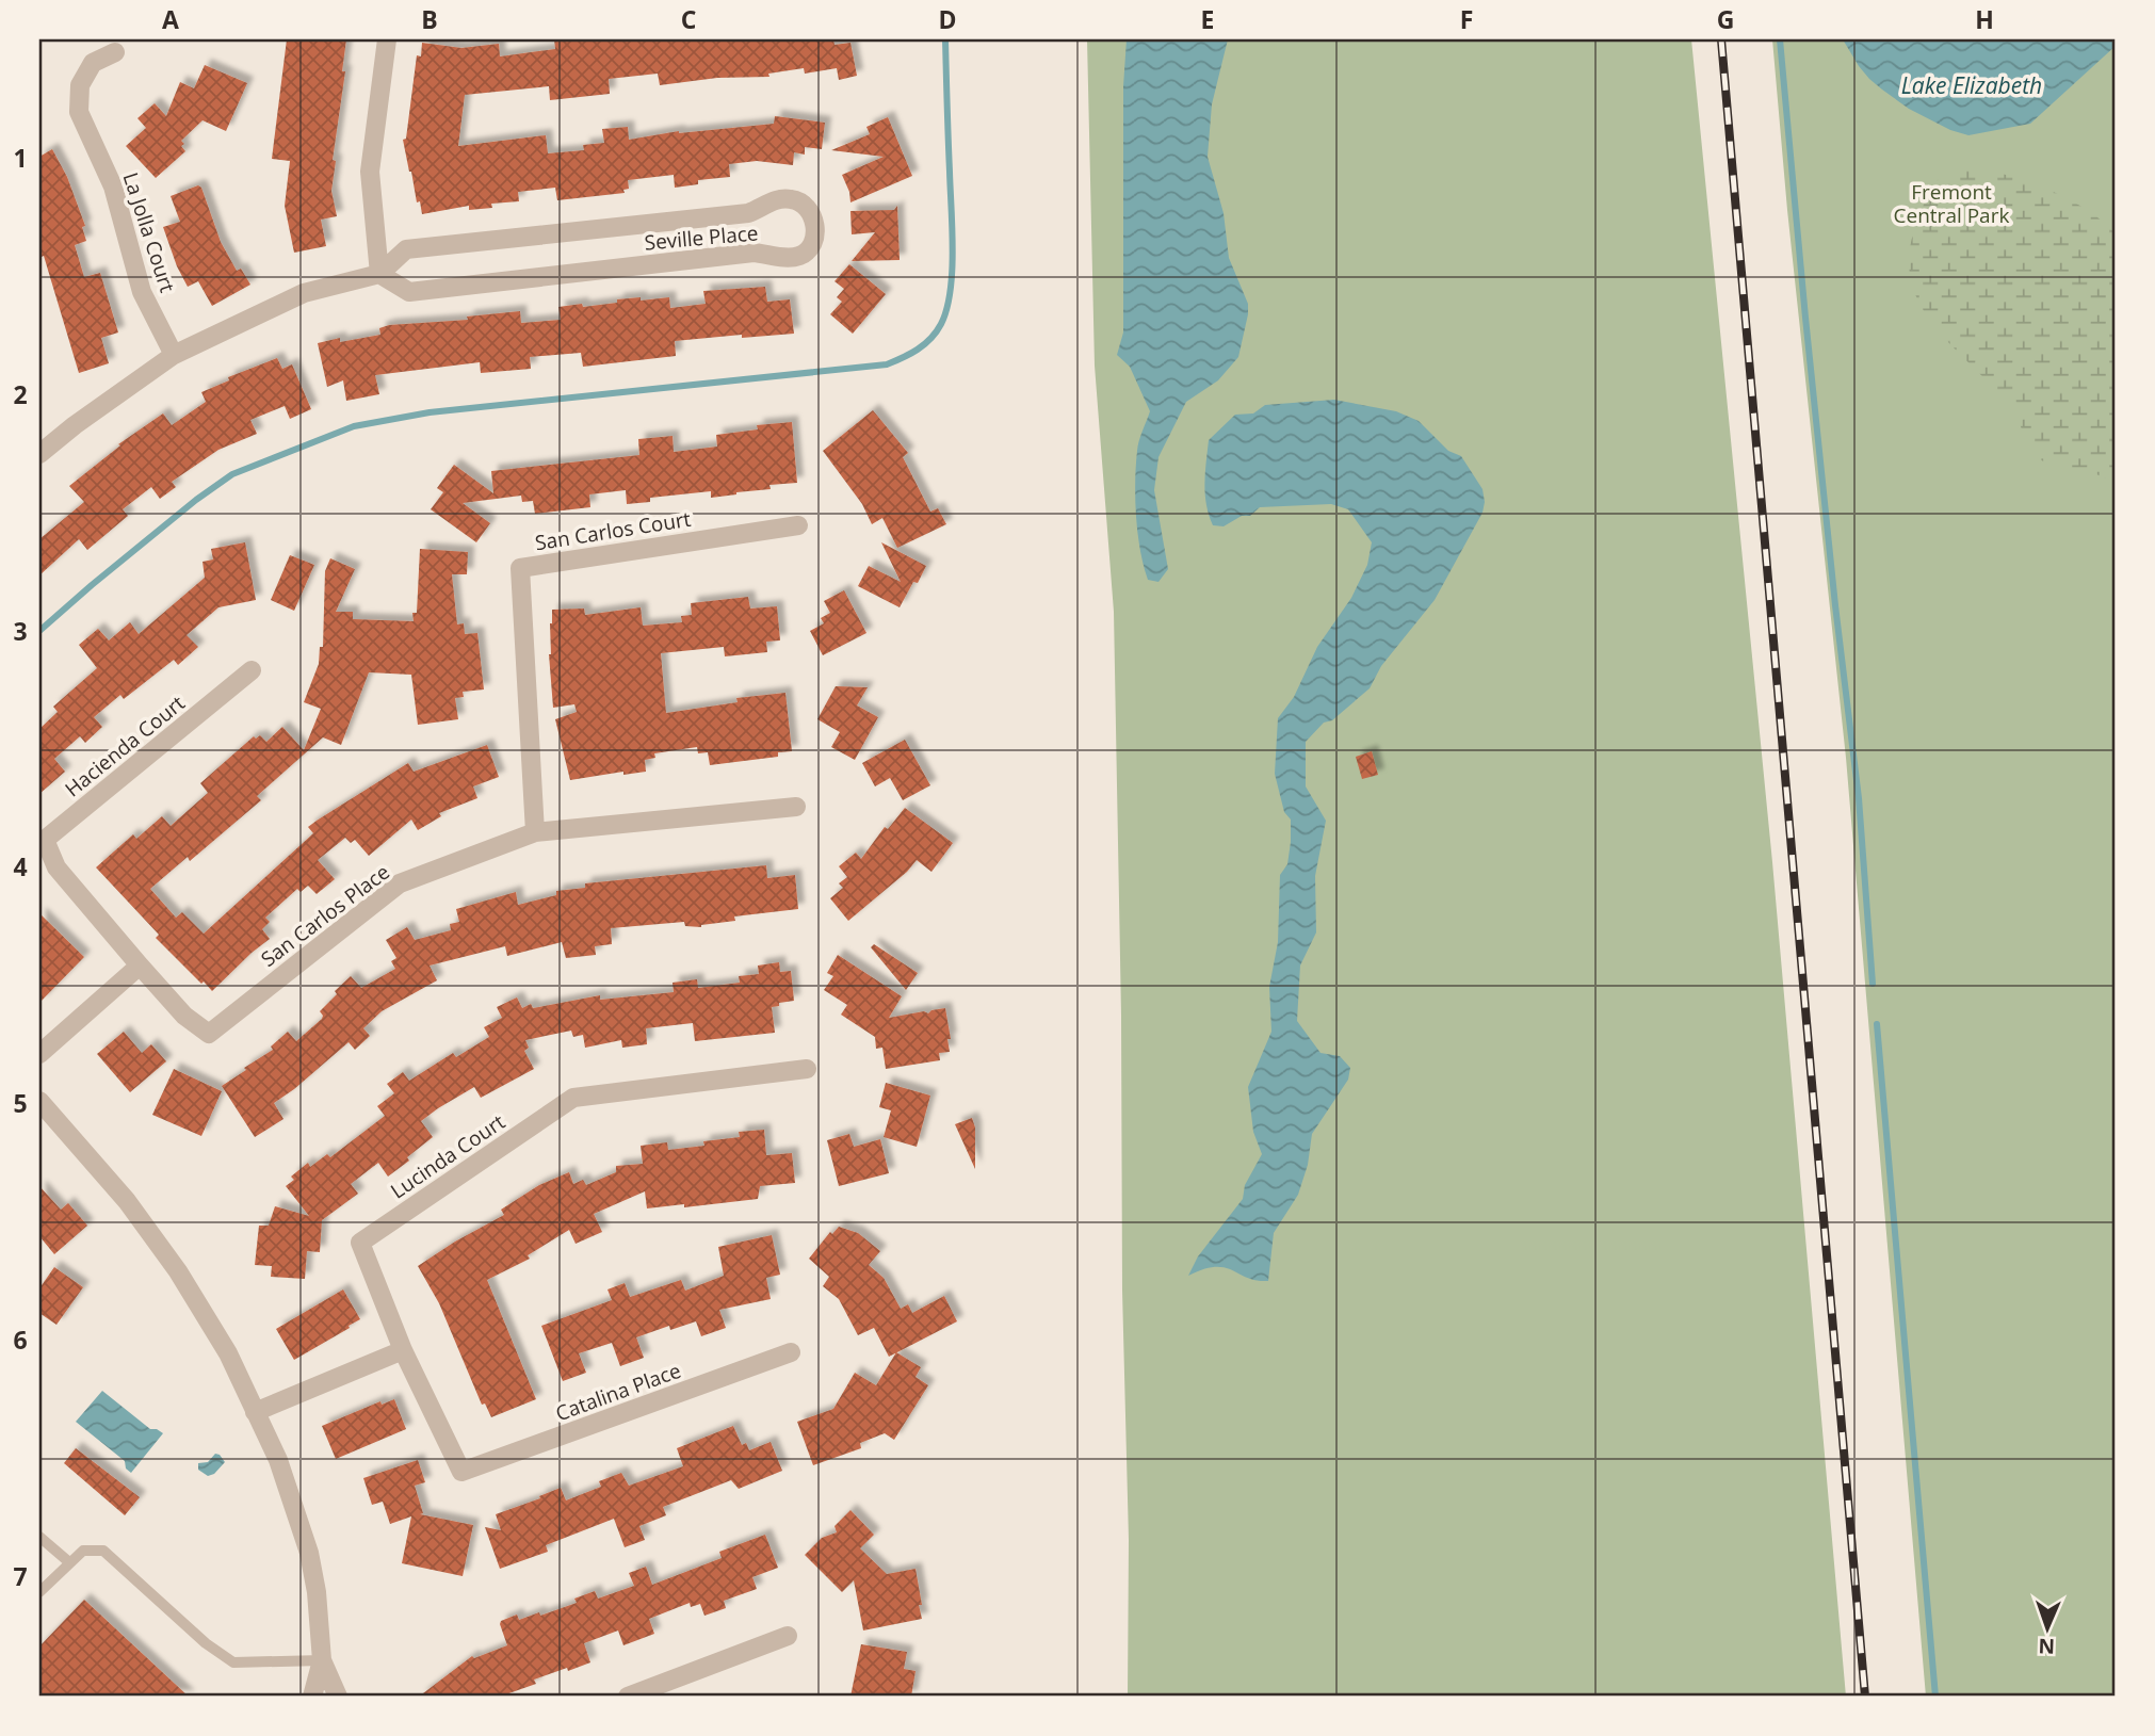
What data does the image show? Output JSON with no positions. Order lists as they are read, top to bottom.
{
  "streets": {
    "street": [
      "La Jolla Court",
      "Seville Place",
      "San Carlos Court",
      "Hacienda Court",
      "San Carlos Place",
      "Lucinda Court",
      "Catalina Place"
    ]
  },
  "crossings": [
    ["La Jolla Court", "Seville Place"],
    ["San Carlos Court", "San Carlos Place"],
    ["Hacienda Court", "San Carlos Place"],
    ["Lucinda Court", "Catalina Place"]
  ],
  "water": ["Lake Elizabeth"],
  "parks": ["Fremont Central Park"],
  "north": "bottom",
  "grid": {
    "columns": [
      "A",
      "B",
      "C",
      "D",
      "E",
      "F",
      "G",
      "H"
    ],
    "rows": [
      "1",
      "2",
      "3",
      "4",
      "5",
      "6",
      "7"
    ]
  }
}
